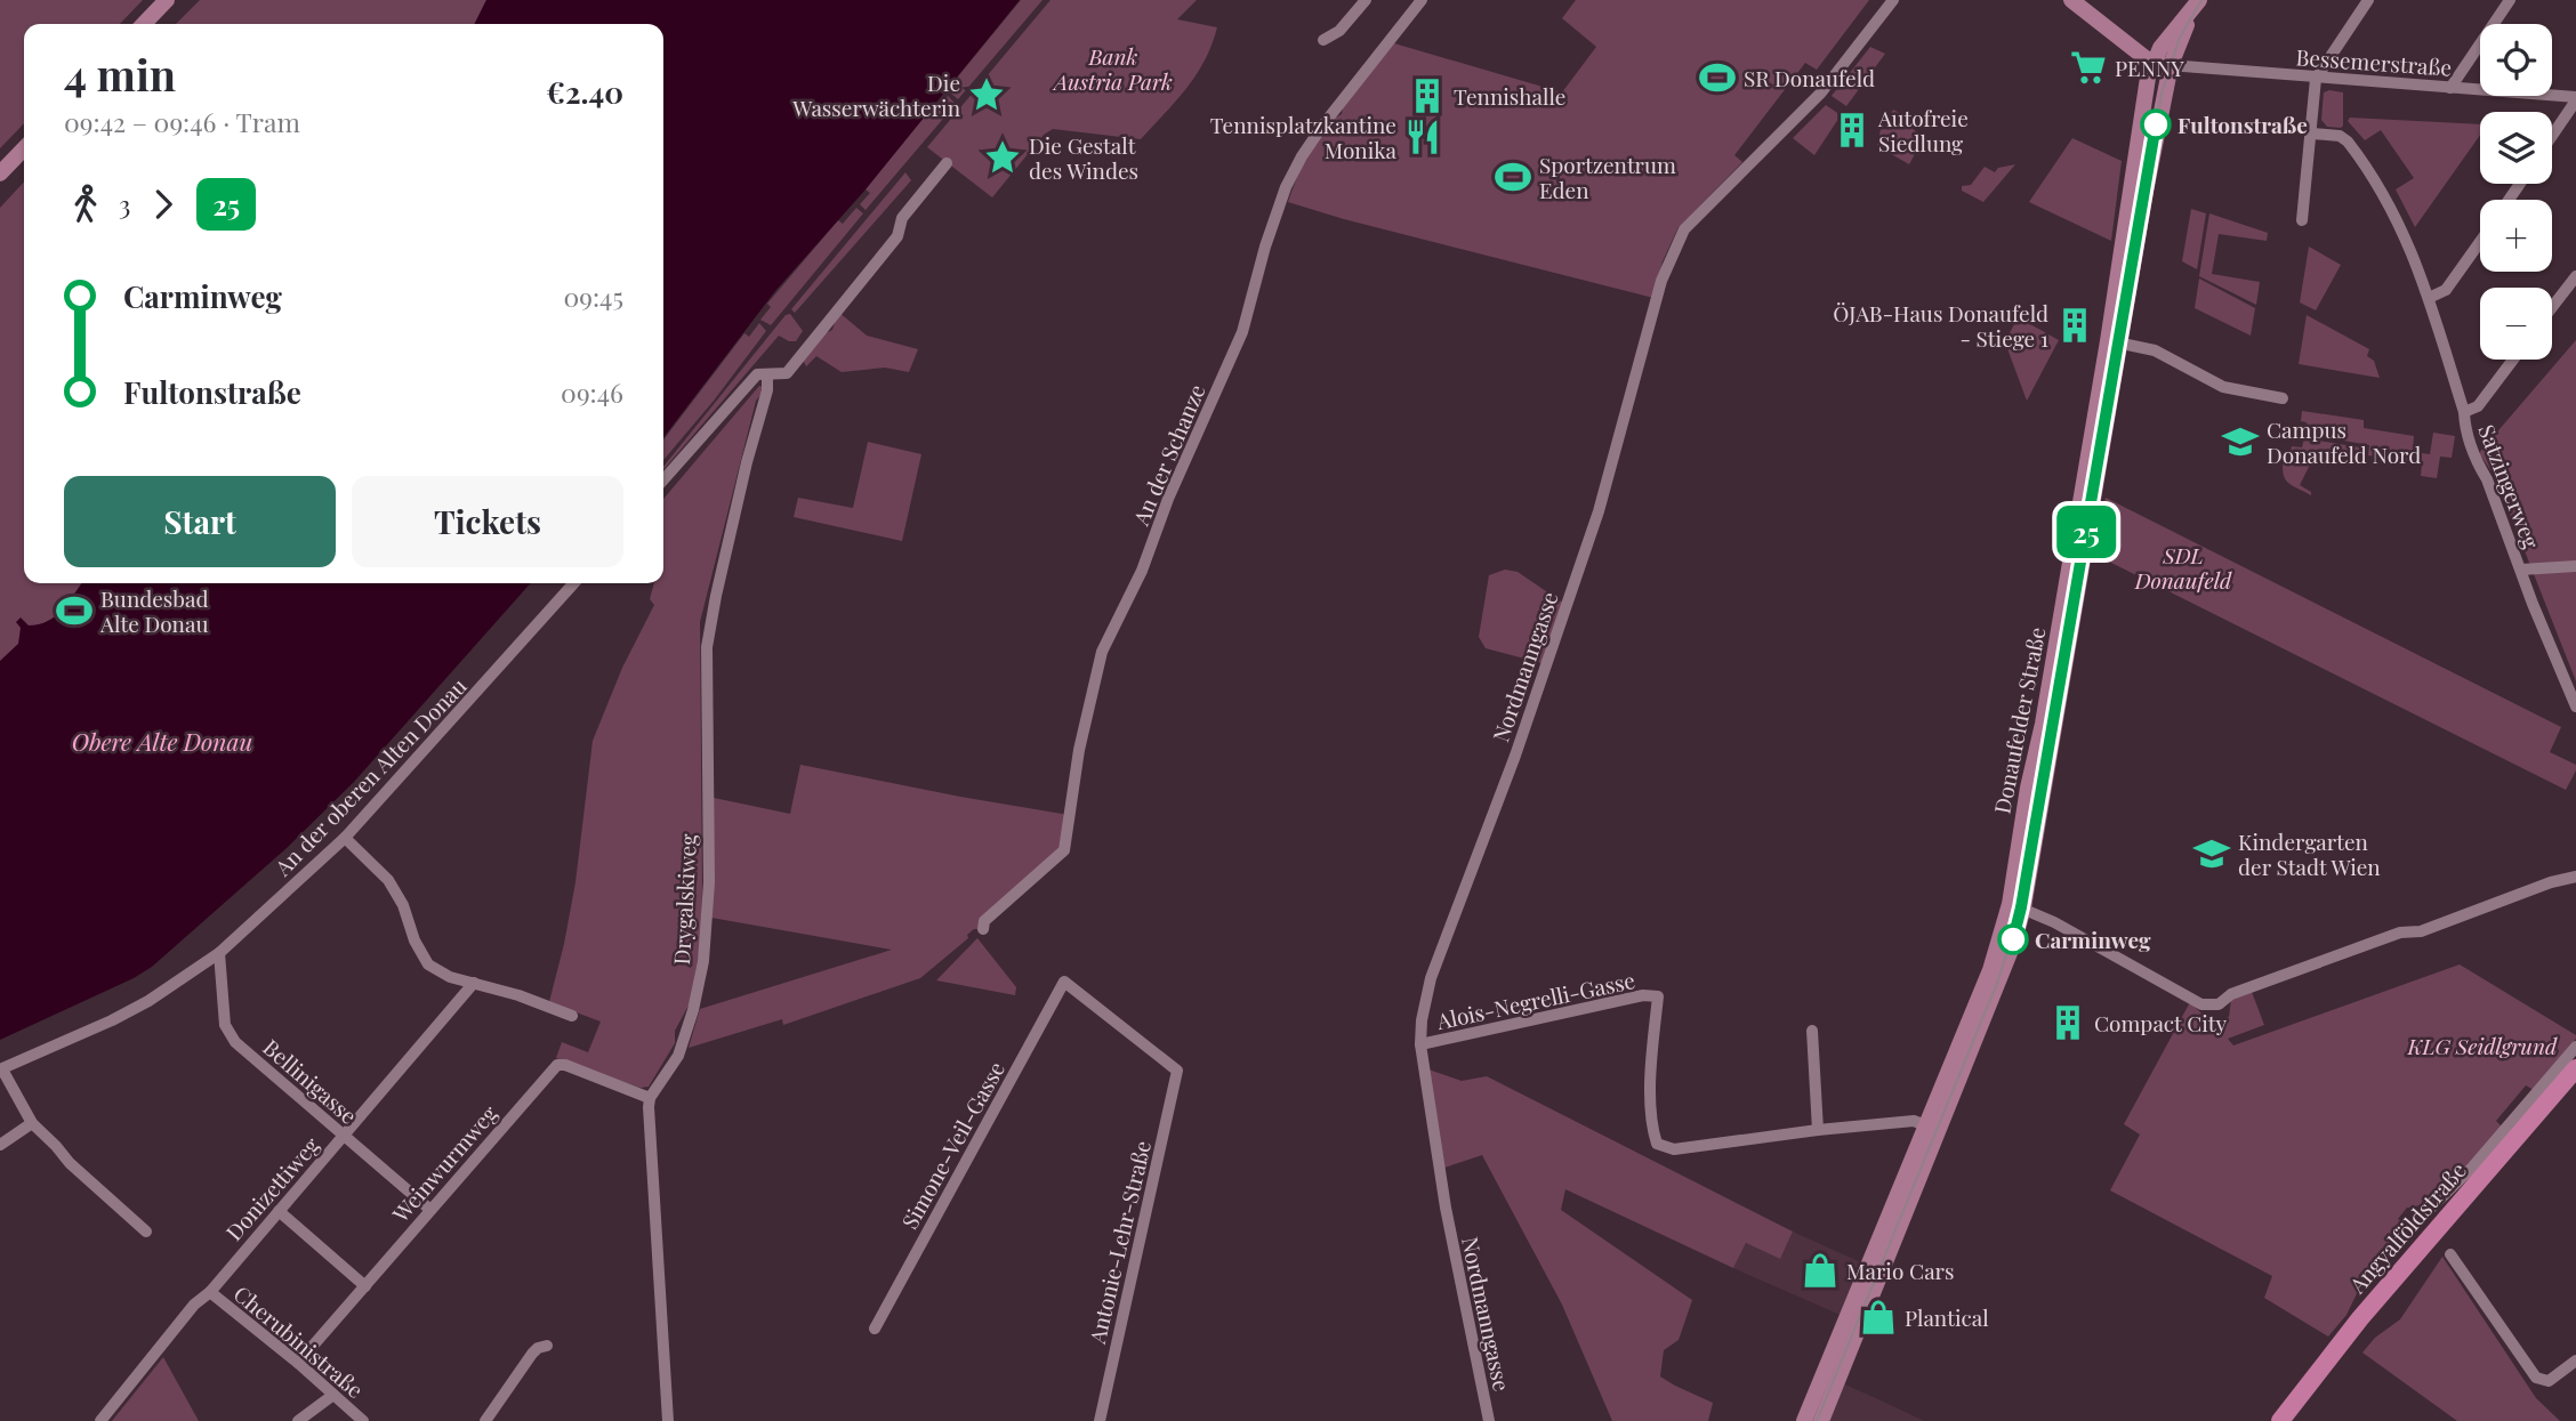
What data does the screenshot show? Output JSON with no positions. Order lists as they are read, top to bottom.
{
  "streets": {
    "main road": ["Donaufelder Straße", "Angyalföldstraße"],
    "street": [
      "Bessemerstraße",
      "An der Schanze",
      "Satzingerweg",
      "Nordmanngasse",
      "An der oberen Alten Donau",
      "Drygalskiweg",
      "Alois-Negrelli-Gasse",
      "Bellinigasse",
      "Simone-Veil-Gasse",
      "Weinwurmweg",
      "Donizettiweg",
      "Antonie-Lehr-Straße",
      "Cherubinistraße"
    ]
  },
  "crossings": [
    ["Bessemerstraße", "Donaufelder Straße"],
    ["Nordmanngasse", "Alois-Negrelli-Gasse"],
    ["An der oberen Alten Donau", "Bellinigasse"],
    ["Drygalskiweg", "Weinwurmweg"],
    ["Bellinigasse", "Weinwurmweg"],
    ["Bellinigasse", "Donizettiweg"],
    ["Simone-Veil-Gasse", "Antonie-Lehr-Straße"],
    ["Weinwurmweg", "Cherubinistraße"],
    ["Donizettiweg", "Cherubinistraße"]
  ],
  "water": ["Obere Alte Donau"],
  "parks": ["Bank Austria Park", "SDL Donaufeld", "KLG Seidlgrund"],
  "places": {
    "supermarket": ["PENNY"],
    "sports": ["SR Donaufeld", "Sportzentrum Eden", "Bundesbad Alte Donau"],
    "place": ["Die Wasserwächterin", "Die Gestalt des Windes"],
    "building": [
      "Tennishalle",
      "Autofreie Siedlung",
      "ÖJAB-Haus Donaufeld - Stiege 1",
      "Compact City"
    ],
    "other": ["Fultonstraße", "Carminweg"],
    "restaurant": ["Tennisplatzkantine Monika"],
    "school or university": ["Campus Donaufeld Nord", "Kindergarten der Stadt Wien"],
    "shop": ["Mario Cars", "Plantical"]
  },
  "lines": ["tram line 25"],
  "page": {
    "on_map": "25",
    "map_buttons": ["+", "−"],
    "heading": ["4 min", "09:42 – 09:46 · Tram", "€2.40"],
    "legs": ["3", "25"],
    "list": [
      {
        "name": "Carminweg",
        "value": "09:45"
      },
      {
        "name": "Fultonstraße",
        "value": "09:46"
      }
    ],
    "buttons": ["Start", "Tickets"]
  }
}
